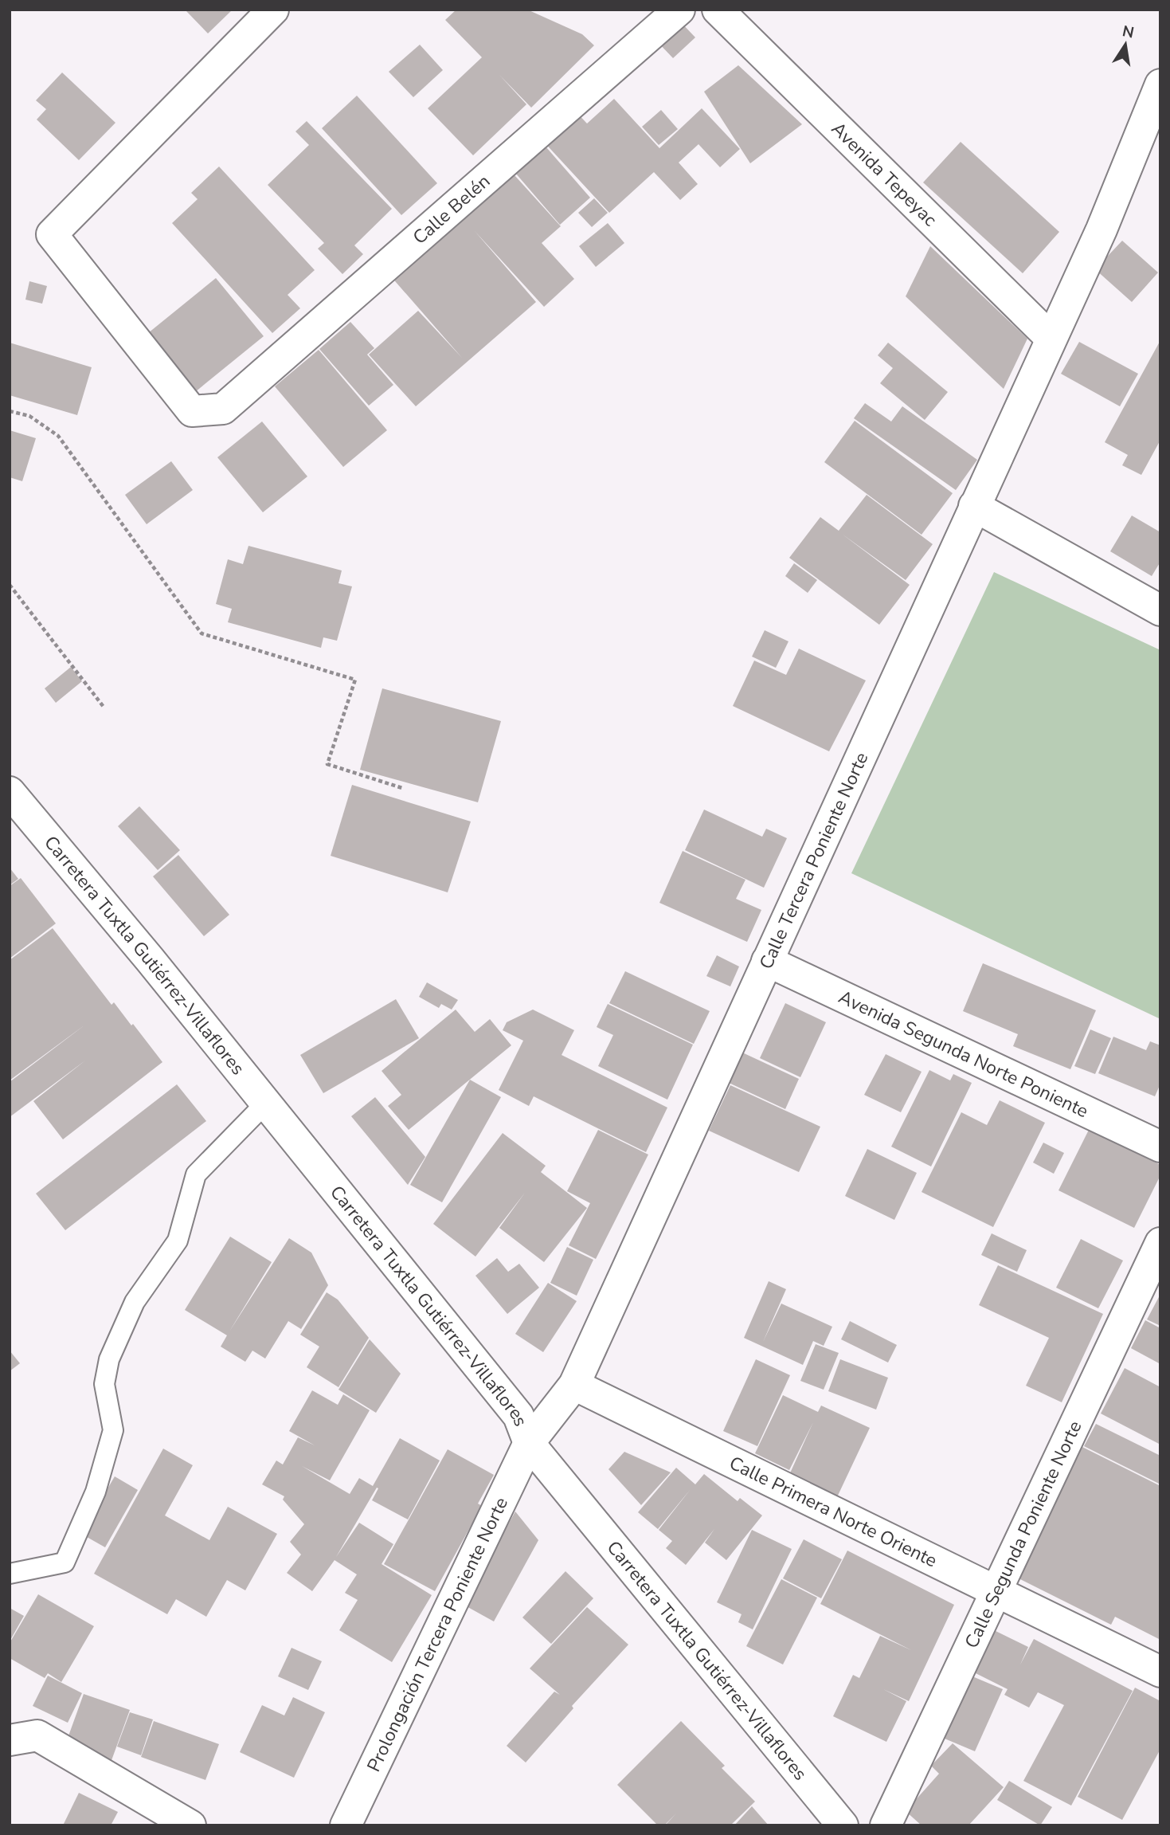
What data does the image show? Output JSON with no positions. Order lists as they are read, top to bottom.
{
  "streets": {
    "street": [
      "Avenida Tepeyac",
      "Calle Belén",
      "Calle Tercera Poniente Norte",
      "Carretera Tuxtla Gutiérrez-Villaflores",
      "Avenida Segunda Norte Poniente",
      "Calle Primera Norte Oriente",
      "Calle Segunda Poniente Norte",
      "Prolongación Tercera Poniente Norte"
    ]
  },
  "crossings": [
    ["Avenida Tepeyac", "Calle Tercera Poniente Norte"],
    ["Calle Tercera Poniente Norte", "Avenida Segunda Norte Poniente"],
    ["Calle Tercera Poniente Norte", "Calle Primera Norte Oriente"],
    ["Carretera Tuxtla Gutiérrez-Villaflores", "Prolongación Tercera Poniente Norte"],
    ["Calle Primera Norte Oriente", "Calle Segunda Poniente Norte"]
  ],
  "north": "top"
}
